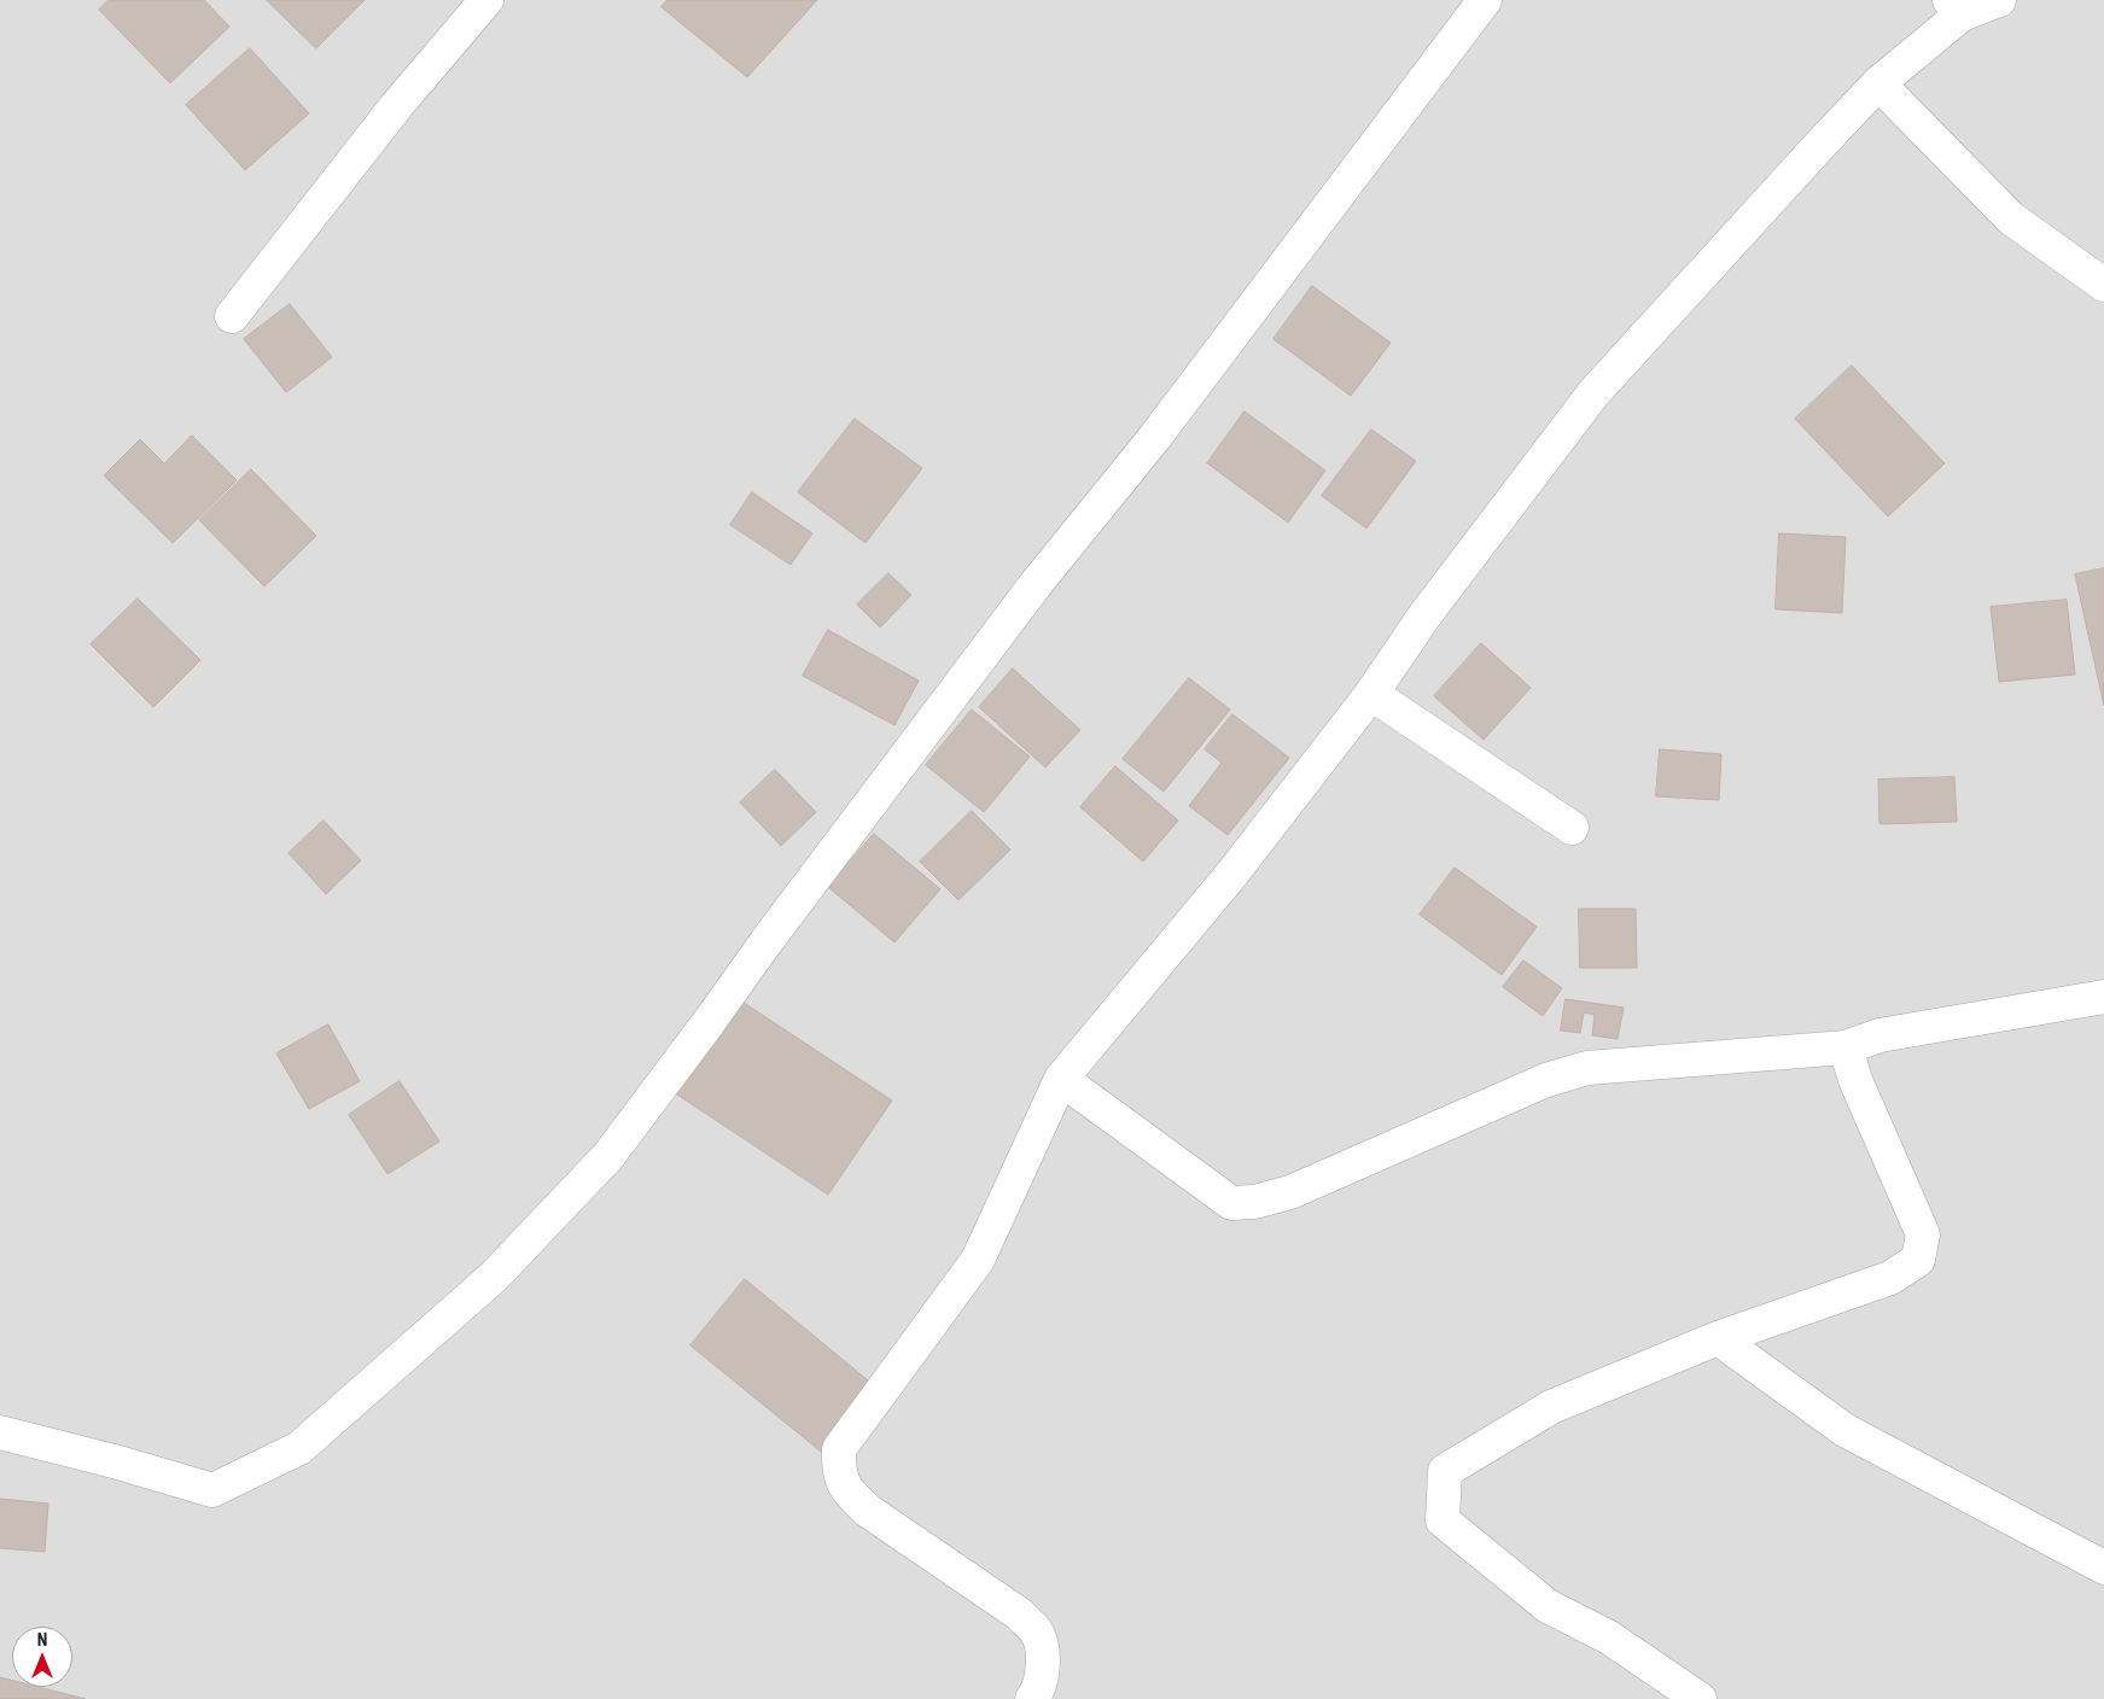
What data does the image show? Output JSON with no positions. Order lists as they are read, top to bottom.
{
  "north": "top"
}
